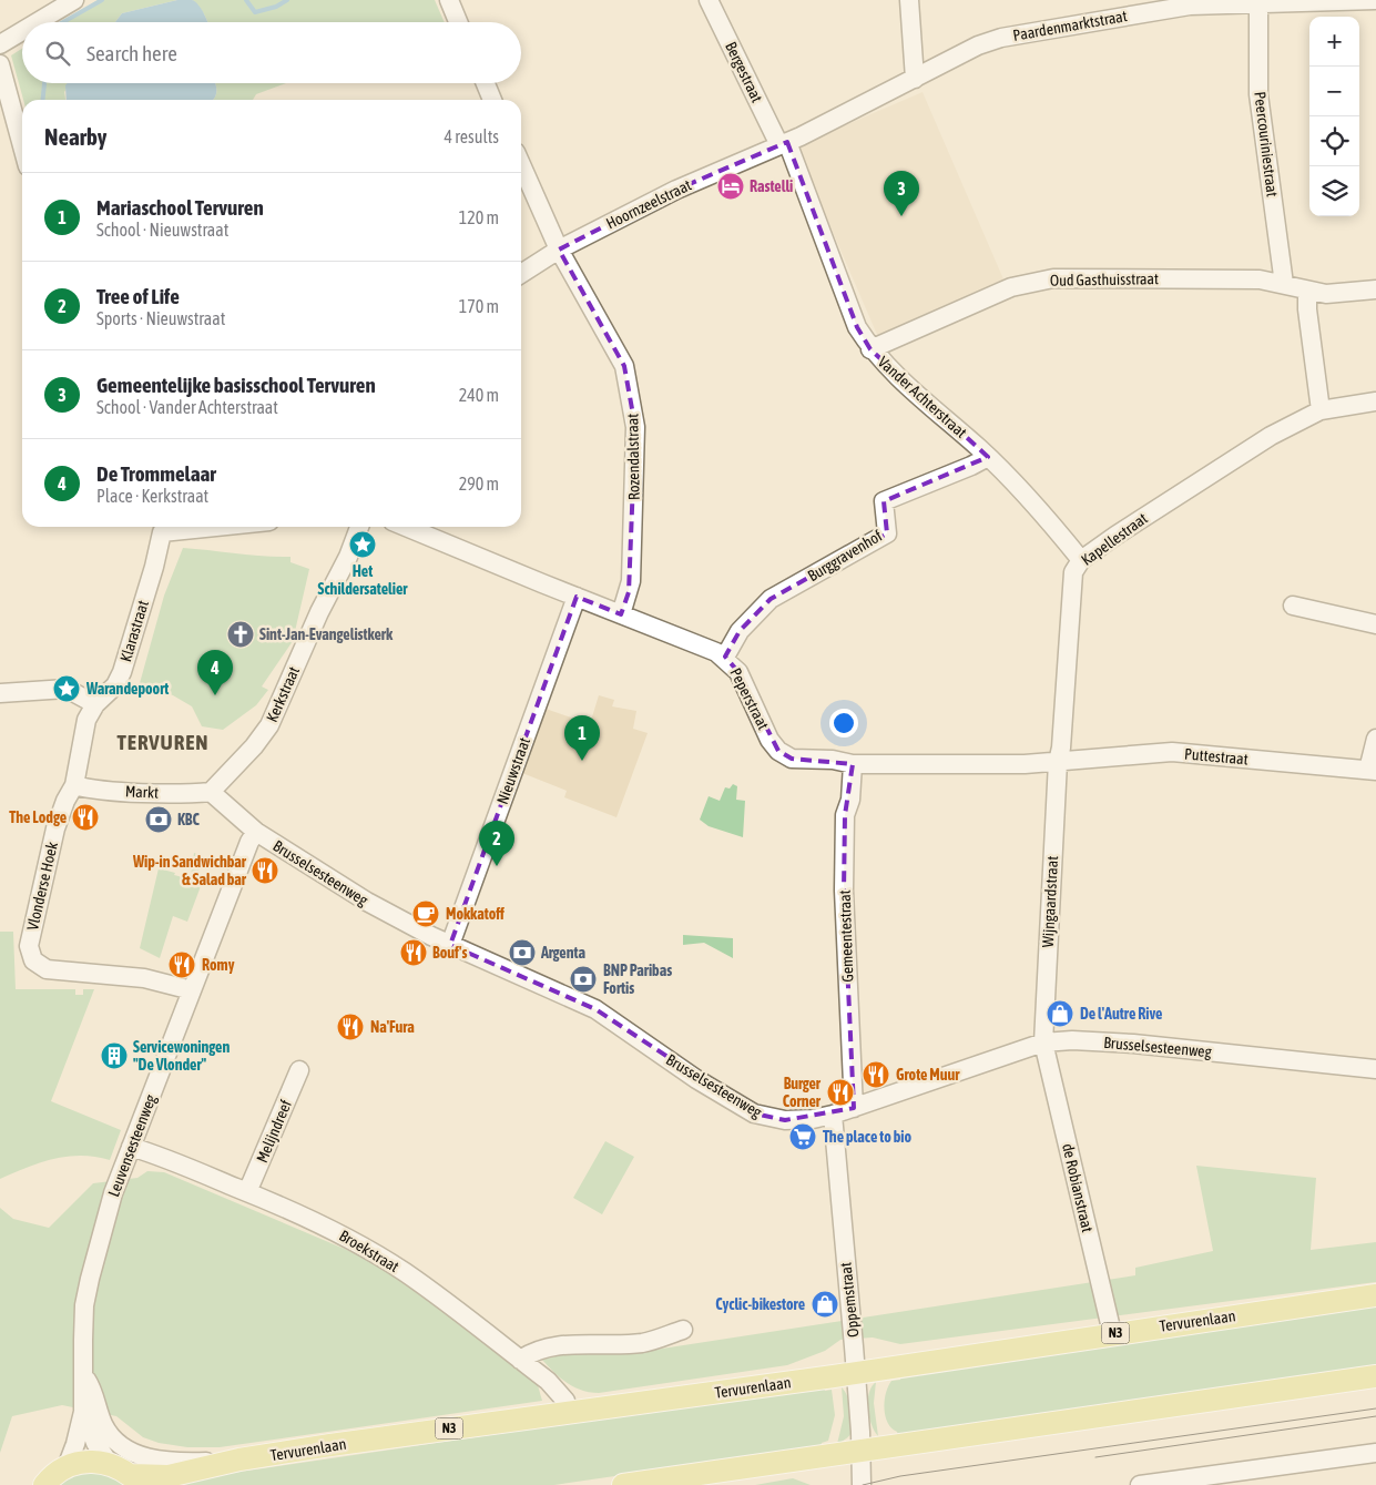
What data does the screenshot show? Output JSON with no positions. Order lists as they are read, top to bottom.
{
  "streets": {
    "main road": ["Tervurenlaan", "N3"],
    "street": [
      "Paardenmarktstraat",
      "Bergestraat",
      "Peercouriniestraat",
      "Hoornzeelstraat",
      "Oud Gasthuisstraat",
      "Vander Achterstraat",
      "Rozendalstraat",
      "Kapellestraat",
      "Burggravenhof",
      "Klarastraat",
      "Kerkstraat",
      "Peperstraat",
      "Puttestraat",
      "Nieuwstraat",
      "Markt",
      "Brusselsesteenweg",
      "Vlonderse Hoek",
      "Wijngaardstraat",
      "Gemeentestraat",
      "Melijndreef",
      "Leuvensesteenweg",
      "de Robianstraat",
      "Broekstraat",
      "Oppemstraat"
    ]
  },
  "crossings": [
    ["Paardenmarktstraat", "Bergestraat"],
    ["Paardenmarktstraat", "Peercouriniestraat"],
    ["Paardenmarktstraat", "Hoornzeelstraat"],
    ["Paardenmarktstraat", "Vander Achterstraat"],
    ["Bergestraat", "Hoornzeelstraat"],
    ["Bergestraat", "Vander Achterstraat"],
    ["Peercouriniestraat", "Oud Gasthuisstraat"],
    ["Hoornzeelstraat", "Vander Achterstraat"],
    ["Hoornzeelstraat", "Rozendalstraat"],
    ["Oud Gasthuisstraat", "Vander Achterstraat"],
    ["Vander Achterstraat", "Kapellestraat"],
    ["Vander Achterstraat", "Burggravenhof"],
    ["Rozendalstraat", "Peperstraat"],
    ["Kapellestraat", "Peperstraat"],
    ["Kapellestraat", "Puttestraat"],
    ["Kapellestraat", "Wijngaardstraat"],
    ["Burggravenhof", "Peperstraat"],
    ["Klarastraat", "Markt"],
    ["Klarastraat", "Vlonderse Hoek"],
    ["Kerkstraat", "Markt"],
    ["Kerkstraat", "Brusselsesteenweg"],
    ["Peperstraat", "Puttestraat"],
    ["Peperstraat", "Nieuwstraat"],
    ["Peperstraat", "Wijngaardstraat"],
    ["Peperstraat", "Gemeentestraat"],
    ["Puttestraat", "Wijngaardstraat"],
    ["Nieuwstraat", "Brusselsesteenweg"],
    ["Markt", "Brusselsesteenweg"],
    ["Markt", "Vlonderse Hoek"],
    ["Brusselsesteenweg", "Wijngaardstraat"],
    ["Brusselsesteenweg", "Gemeentestraat"],
    ["Brusselsesteenweg", "Leuvensesteenweg"],
    ["Brusselsesteenweg", "de Robianstraat"],
    ["Brusselsesteenweg", "Oppemstraat"],
    ["Vlonderse Hoek", "Leuvensesteenweg"],
    ["Wijngaardstraat", "de Robianstraat"],
    ["Melijndreef", "Broekstraat"],
    ["Leuvensesteenweg", "Broekstraat"],
    ["Leuvensesteenweg", "Tervurenlaan"],
    ["Leuvensesteenweg", "N3"],
    ["de Robianstraat", "Tervurenlaan"],
    ["Broekstraat", "Tervurenlaan"],
    ["Oppemstraat", "Tervurenlaan"],
    ["Tervurenlaan", "N3"]
  ],
  "districts": ["TERVUREN"],
  "places": {
    "hotel": ["Rastelli"],
    "place": ["Het Schildersatelier", "Warandepoort"],
    "church": ["Sint-Jan-Evangelistkerk"],
    "restaurant": [
      "The Lodge",
      "Wip-in Sandwichbar & Salad bar",
      "Bouf's",
      "Romy",
      "Na'Fura",
      "Grote Muur",
      "Burger Corner"
    ],
    "bank": ["KBC", "Argenta", "BNP Paribas Fortis"],
    "cafe": ["Mokkatoff"],
    "shop": ["De l'Autre Rive", "Cyclic-bikestore"],
    "building": ["Servicewoningen \"De Vlonder\""],
    "supermarket": ["The place to bio"]
  },
  "page": {
    "map_buttons": ["+", "−"],
    "search": "Search here",
    "heading": ["Nearby", "4 results"],
    "pins": [
      "3",
      "4",
      "1",
      "2"
    ],
    "list": [
      {
        "mark": "1",
        "name": "Mariaschool Tervuren",
        "note": "School · Nieuwstraat",
        "value": "120 m"
      },
      {
        "mark": "2",
        "name": "Tree of Life",
        "note": "Sports · Nieuwstraat",
        "value": "170 m"
      },
      {
        "mark": "3",
        "name": "Gemeentelijke basisschool Tervuren",
        "note": "School · Vander Achterstraat",
        "value": "240 m"
      },
      {
        "mark": "4",
        "name": "De Trommelaar",
        "note": "Place · Kerkstraat",
        "value": "290 m"
      }
    ]
  }
}
